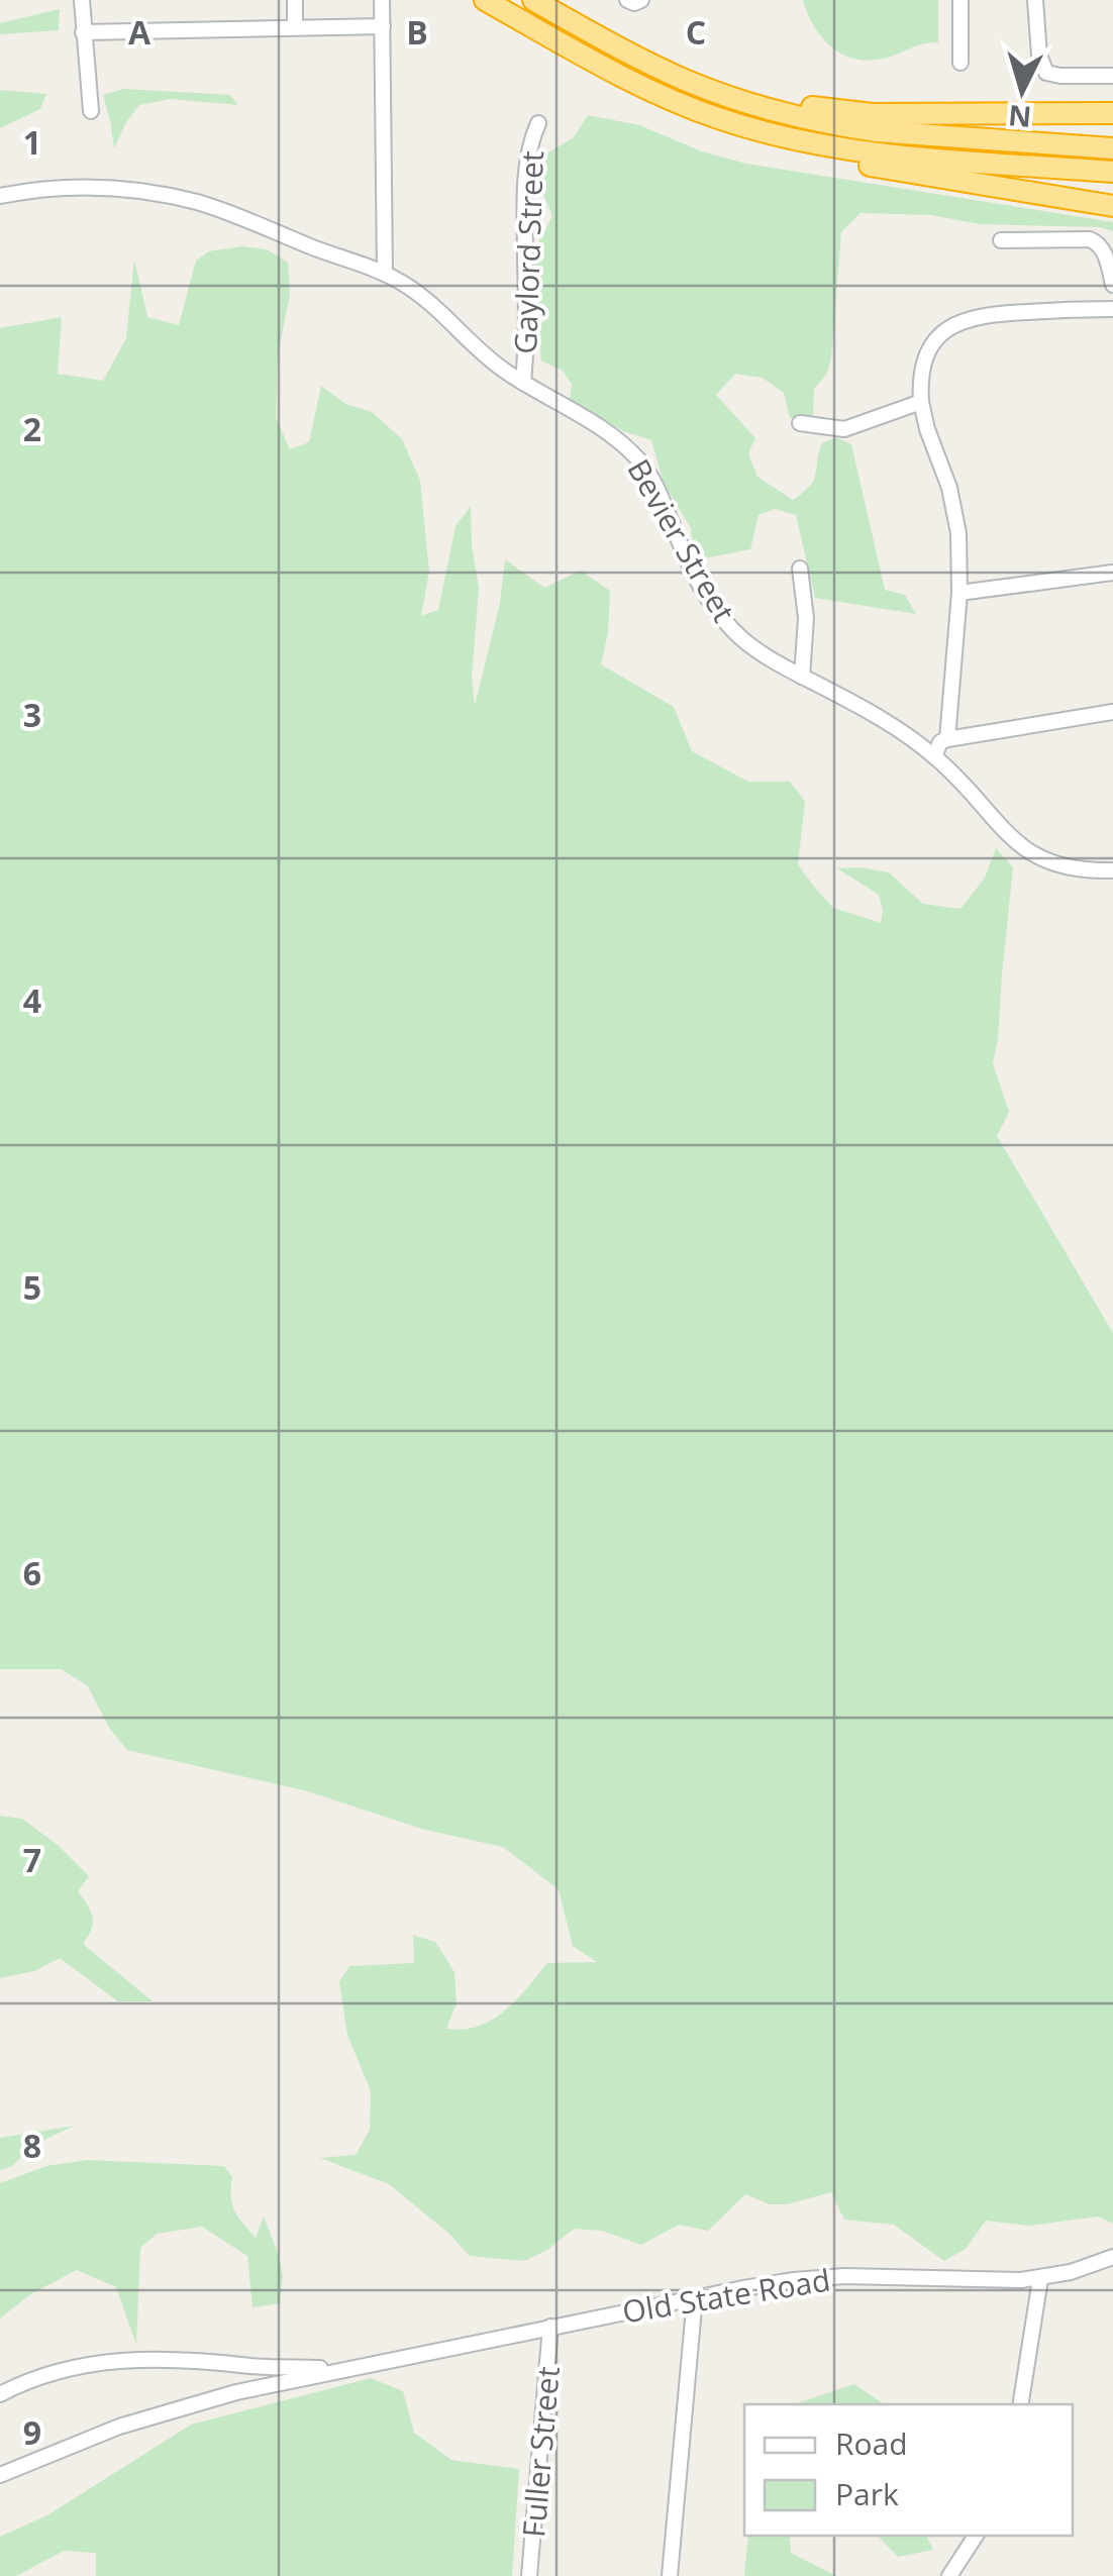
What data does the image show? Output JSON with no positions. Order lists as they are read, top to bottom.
{
  "streets": {
    "street": [
      "Gaylord Street",
      "Bevier Street",
      "Old State Road",
      "Fuller Street"
    ]
  },
  "crossings": [
    ["Gaylord Street", "Bevier Street"],
    ["Old State Road", "Fuller Street"]
  ],
  "legend": ["Road", "Park"],
  "north": "bottom",
  "grid": {
    "columns": ["A", "B", "C"],
    "rows": [
      "1",
      "2",
      "3",
      "4",
      "5",
      "6",
      "7",
      "8",
      "9"
    ]
  }
}
